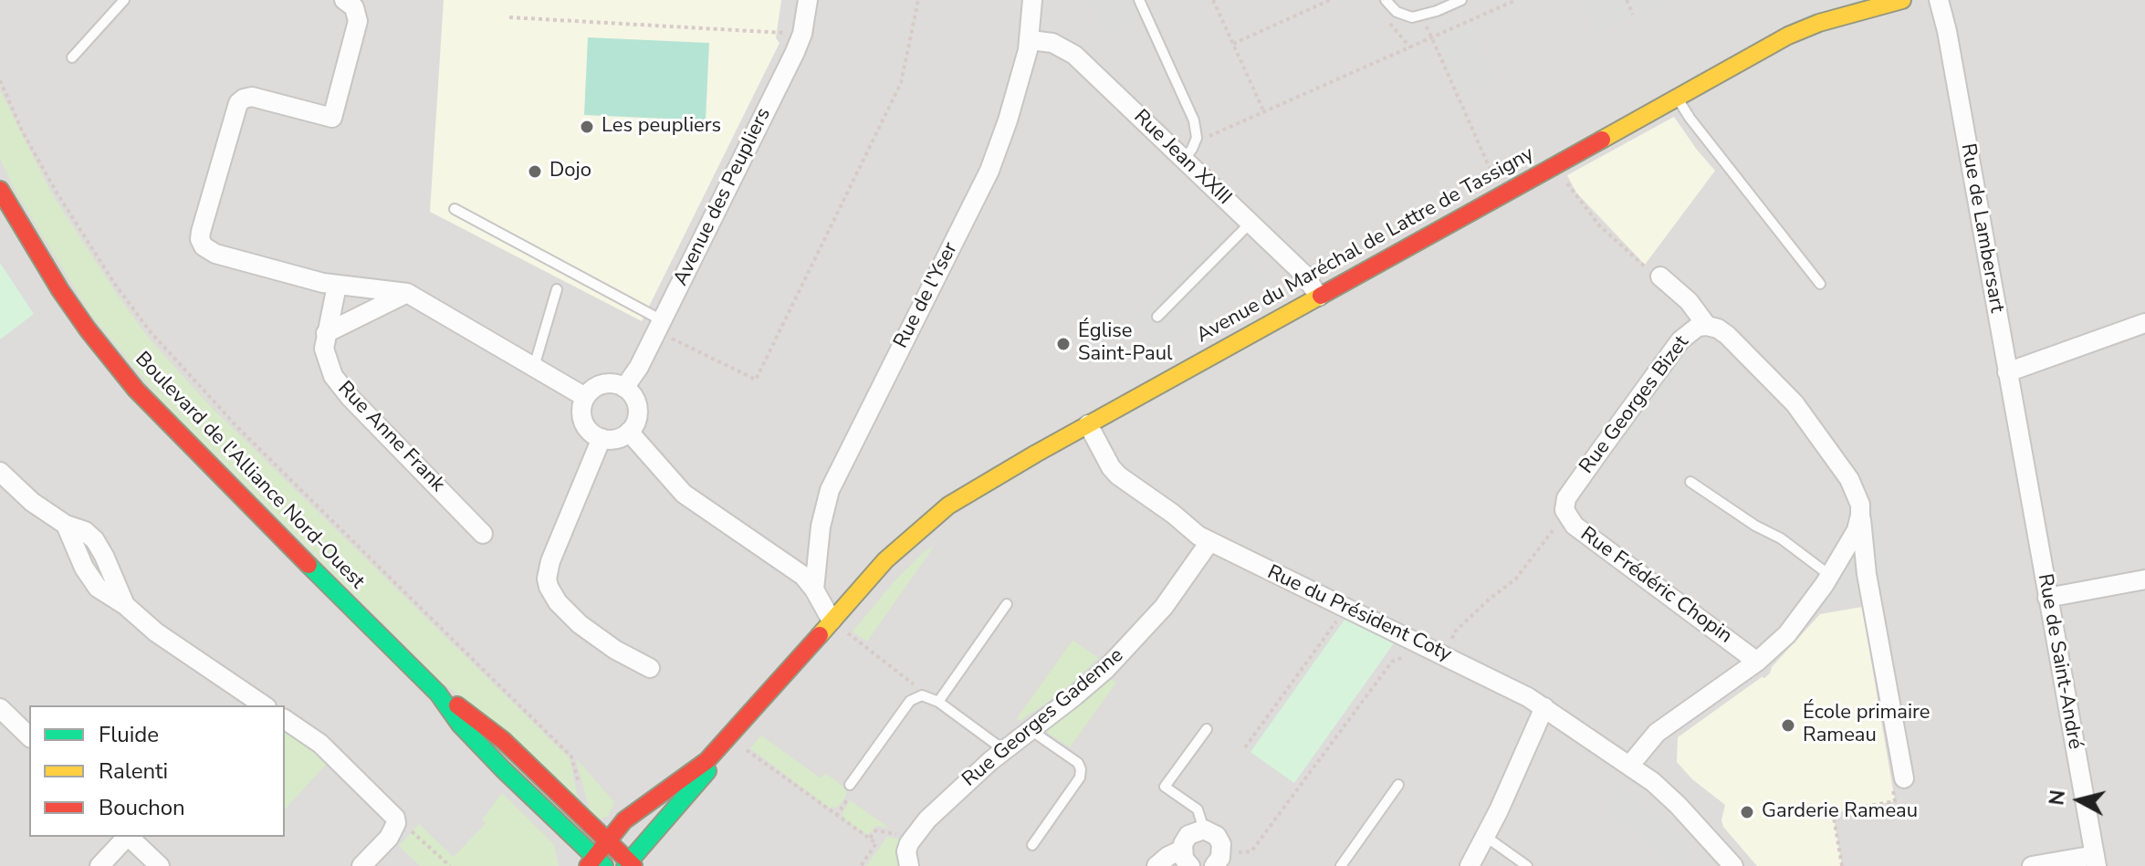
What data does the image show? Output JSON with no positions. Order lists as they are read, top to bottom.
{
  "streets": {
    "main road": ["Avenue du Maréchal de Lattre de Tassigny", "Boulevard de l'Alliance Nord-Ouest"],
    "street": [
      "Rue Jean XXIII",
      "Avenue des Peupliers",
      "Rue de Lambersart",
      "Rue de l'Yser",
      "Rue Georges Bizet",
      "Rue Anne Frank",
      "Rue Frédéric Chopin",
      "Rue du Président Coty",
      "Rue de Saint-André",
      "Rue Georges Gadenne"
    ]
  },
  "crossings": [
    ["Rue Jean XXIII", "Avenue du Maréchal de Lattre de Tassigny"],
    ["Rue Jean XXIII", "Rue de l'Yser"],
    ["Rue de Lambersart", "Rue de Saint-André"],
    ["Avenue du Maréchal de Lattre de Tassigny", "Boulevard de l'Alliance Nord-Ouest"],
    ["Avenue du Maréchal de Lattre de Tassigny", "Rue du Président Coty"],
    ["Rue Georges Bizet", "Rue Frédéric Chopin"],
    ["Rue du Président Coty", "Rue Georges Gadenne"]
  ],
  "places": [
    "Les peupliers",
    "Dojo",
    "Église Saint-Paul",
    "École primaire Rameau",
    "Garderie Rameau"
  ],
  "legend": ["Fluide", "Ralenti", "Bouchon"],
  "north": "left"
}
